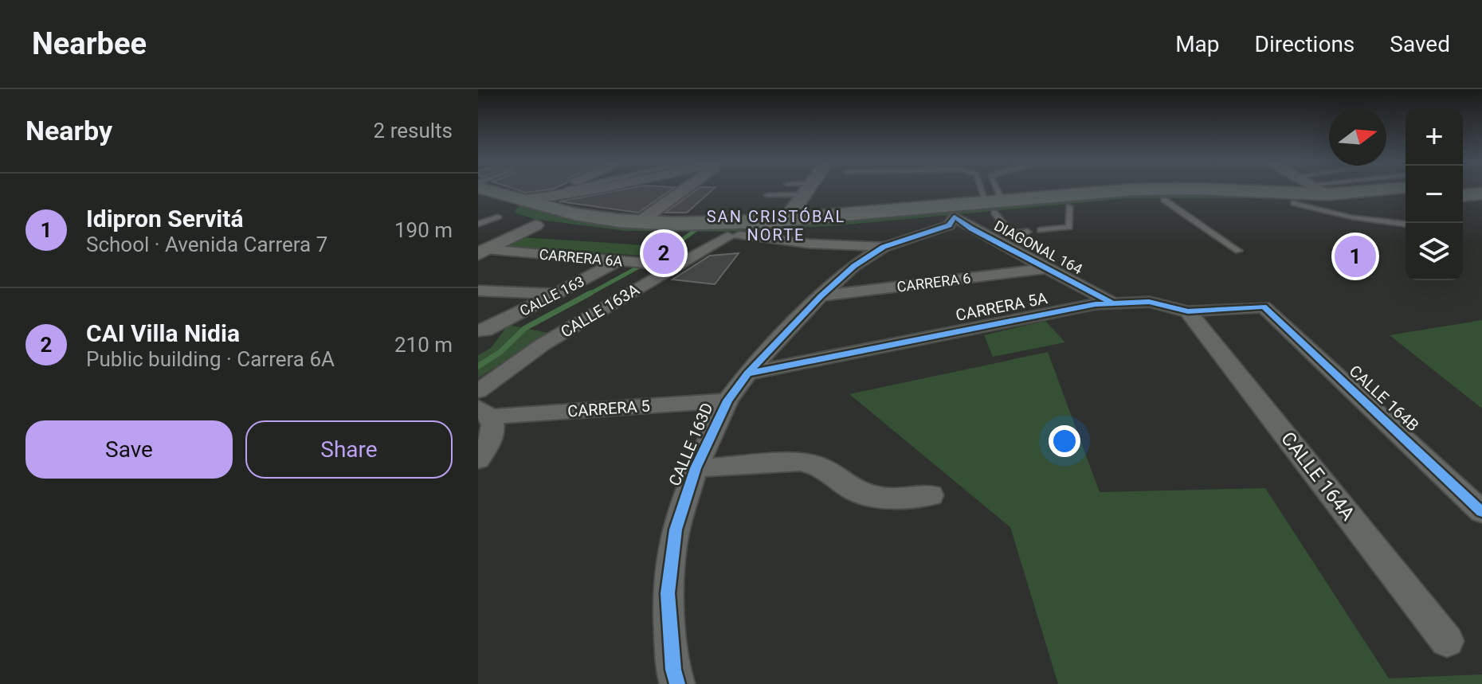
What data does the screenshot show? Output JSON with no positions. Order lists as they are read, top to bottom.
{
  "streets": {
    "street": [
      "DIAGONAL 164",
      "CARRERA 6A",
      "CARRERA 6",
      "CALLE 163",
      "CARRERA 5A",
      "CALLE 163A",
      "CALLE 164B",
      "CARRERA 5",
      "CALLE 163D",
      "CALLE 164A"
    ]
  },
  "crossings": [
    ["DIAGONAL 164", "CARRERA 6"],
    ["DIAGONAL 164", "CARRERA 5A"],
    ["DIAGONAL 164", "CALLE 163D"],
    ["CARRERA 6A", "CALLE 163"],
    ["CARRERA 6A", "CALLE 163A"],
    ["CARRERA 6", "CALLE 163D"],
    ["CARRERA 5A", "CALLE 164B"],
    ["CARRERA 5A", "CALLE 163D"],
    ["CARRERA 5A", "CALLE 164A"],
    ["CARRERA 5", "CALLE 163D"]
  ],
  "districts": ["SAN CRISTÓBAL NORTE"],
  "north": "right",
  "page": {
    "header": "Nearbee",
    "nav": ["Map", "Directions", "Saved"],
    "heading": ["Nearby", "2 results"],
    "map_buttons": ["+", "−"],
    "list": [
      {
        "mark": "1",
        "name": "Idipron Servitá",
        "note": "School · Avenida Carrera 7",
        "value": "190 m"
      },
      {
        "mark": "2",
        "name": "CAI Villa Nidia",
        "note": "Public building · Carrera 6A",
        "value": "210 m"
      }
    ],
    "pins": ["2", "1"],
    "buttons": ["Save", "Share"]
  }
}
